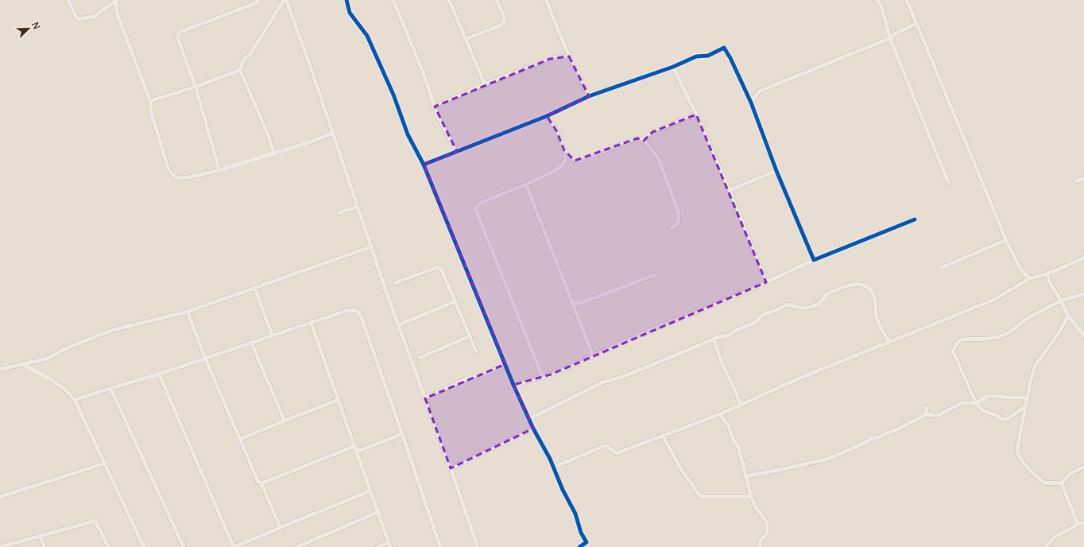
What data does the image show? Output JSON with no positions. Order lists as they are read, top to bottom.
{
  "north": "top right"
}
